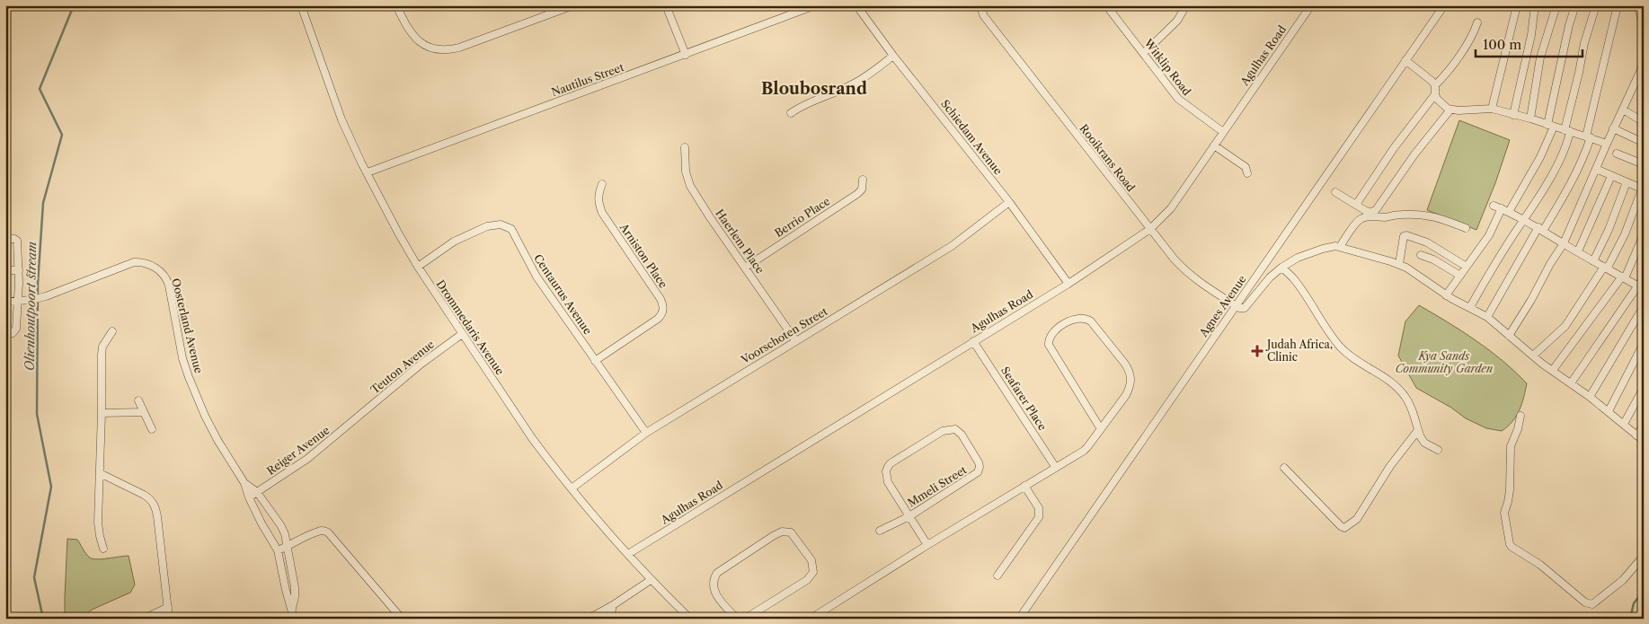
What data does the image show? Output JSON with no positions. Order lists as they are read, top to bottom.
{
  "streets": {
    "street": [
      "Agulhas Road",
      "Witklip Road",
      "Nautilus Street",
      "Schiedam Avenue",
      "Rooikrans Road",
      "Berrio Place",
      "Haerlem Place",
      "Arniston Place",
      "Centaurus Avenue",
      "Agnes Avenue",
      "Oosterland Avenue",
      "Drommedaris Avenue",
      "Voorschoten Street",
      "Teuton Avenue",
      "Seafarer Place",
      "Reiger Avenue",
      "Mmeli Street"
    ]
  },
  "crossings": [
    ["Agulhas Road", "Witklip Road"],
    ["Agulhas Road", "Schiedam Avenue"],
    ["Agulhas Road", "Rooikrans Road"],
    ["Agulhas Road", "Drommedaris Avenue"],
    ["Agulhas Road", "Seafarer Place"],
    ["Nautilus Street", "Drommedaris Avenue"],
    ["Schiedam Avenue", "Voorschoten Street"],
    ["Rooikrans Road", "Agnes Avenue"],
    ["Berrio Place", "Haerlem Place"],
    ["Haerlem Place", "Voorschoten Street"],
    ["Arniston Place", "Centaurus Avenue"],
    ["Centaurus Avenue", "Drommedaris Avenue"],
    ["Centaurus Avenue", "Voorschoten Street"],
    ["Oosterland Avenue", "Reiger Avenue"],
    ["Drommedaris Avenue", "Voorschoten Street"],
    ["Drommedaris Avenue", "Teuton Avenue"],
    ["Teuton Avenue", "Reiger Avenue"]
  ],
  "districts": ["Bloubosrand"],
  "water": ["Olienhoutpoort stream"],
  "parks": ["Kya Sands Community Garden"],
  "places": {
    "health": ["Judah Africa, Clinic"]
  },
  "scale_bar": "100 m"
}
